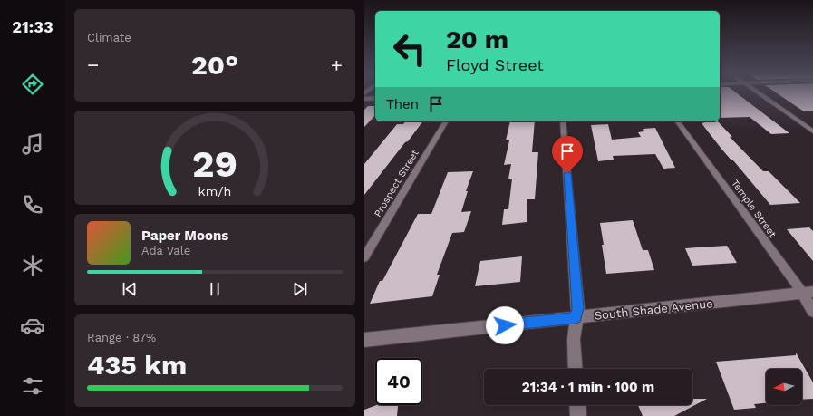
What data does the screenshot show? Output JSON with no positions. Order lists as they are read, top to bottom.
{
  "streets": {
    "street": ["Prospect Street", "Temple Street", "South Shade Avenue"]
  },
  "crossings": [
    ["Temple Street", "South Shade Avenue"]
  ],
  "north": "left",
  "page": {
    "tabs": "21:33",
    "tile": [
      "Climate",
      ["Range · 87%", "435 km"]
    ],
    "turn": ["20 m", "Floyd Street"],
    "heat": ["−", "20°", "+"],
    "then": "Then",
    "song": ["Paper Moons", "Ada Vale"],
    "limit": "40",
    "trip": "21:34 · 1 min · 100 m",
    "gauge": ["29", "km/h"]
  }
}
